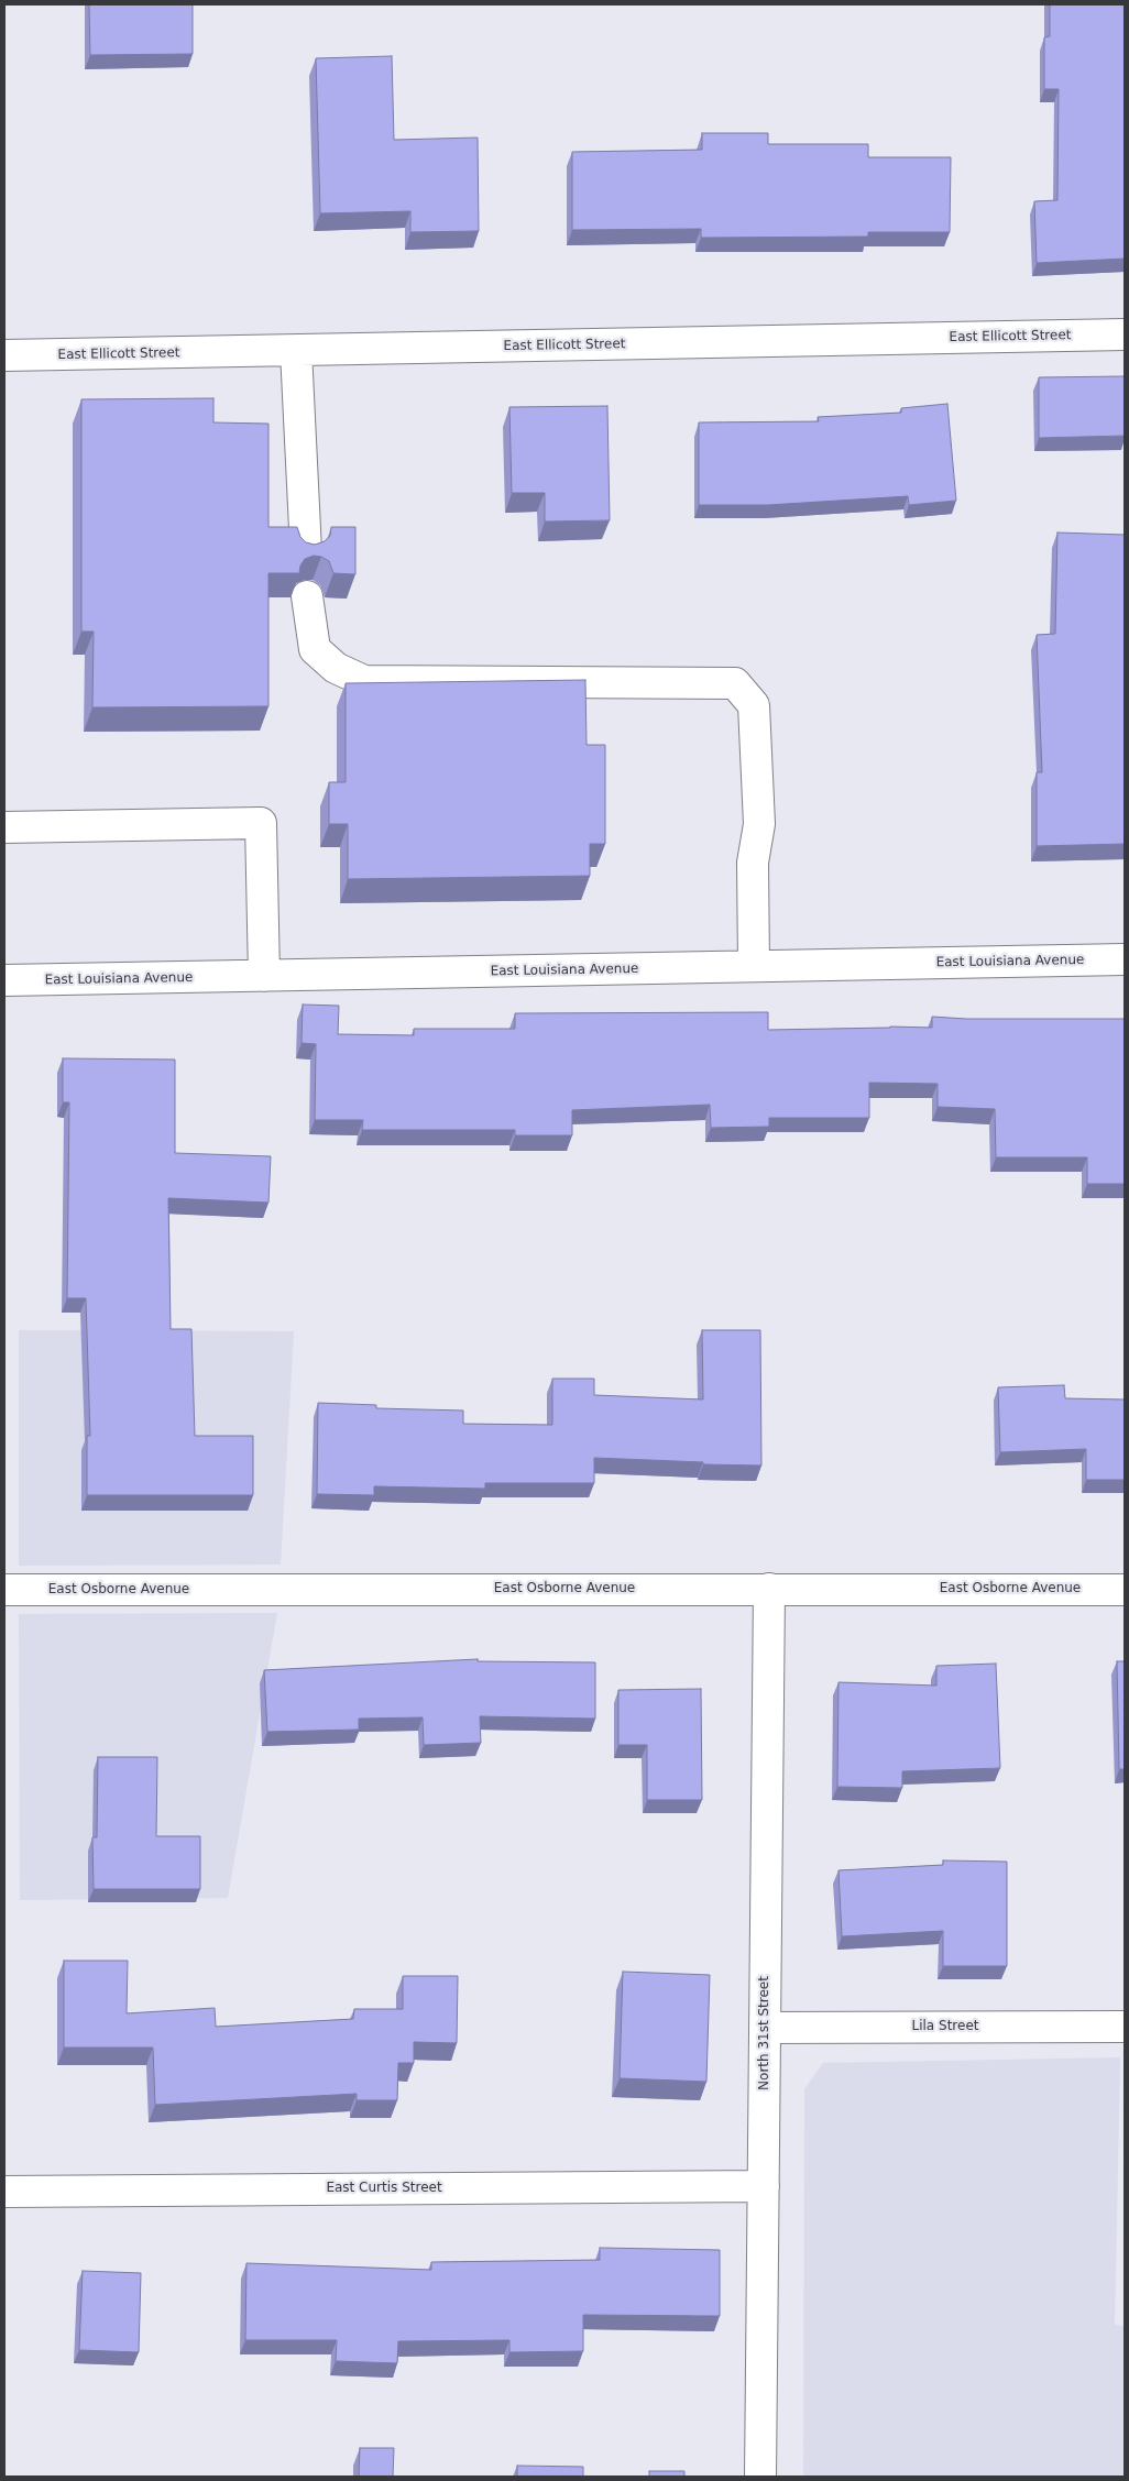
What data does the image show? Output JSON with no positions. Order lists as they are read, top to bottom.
{
  "streets": {
    "street": [
      "East Ellicott Street",
      "East Louisiana Avenue",
      "East Osborne Avenue",
      "Lila Street",
      "North 31st Street",
      "East Curtis Street"
    ]
  },
  "crossings": [
    ["East Osborne Avenue", "North 31st Street"],
    ["Lila Street", "North 31st Street"],
    ["North 31st Street", "East Curtis Street"]
  ]
}
